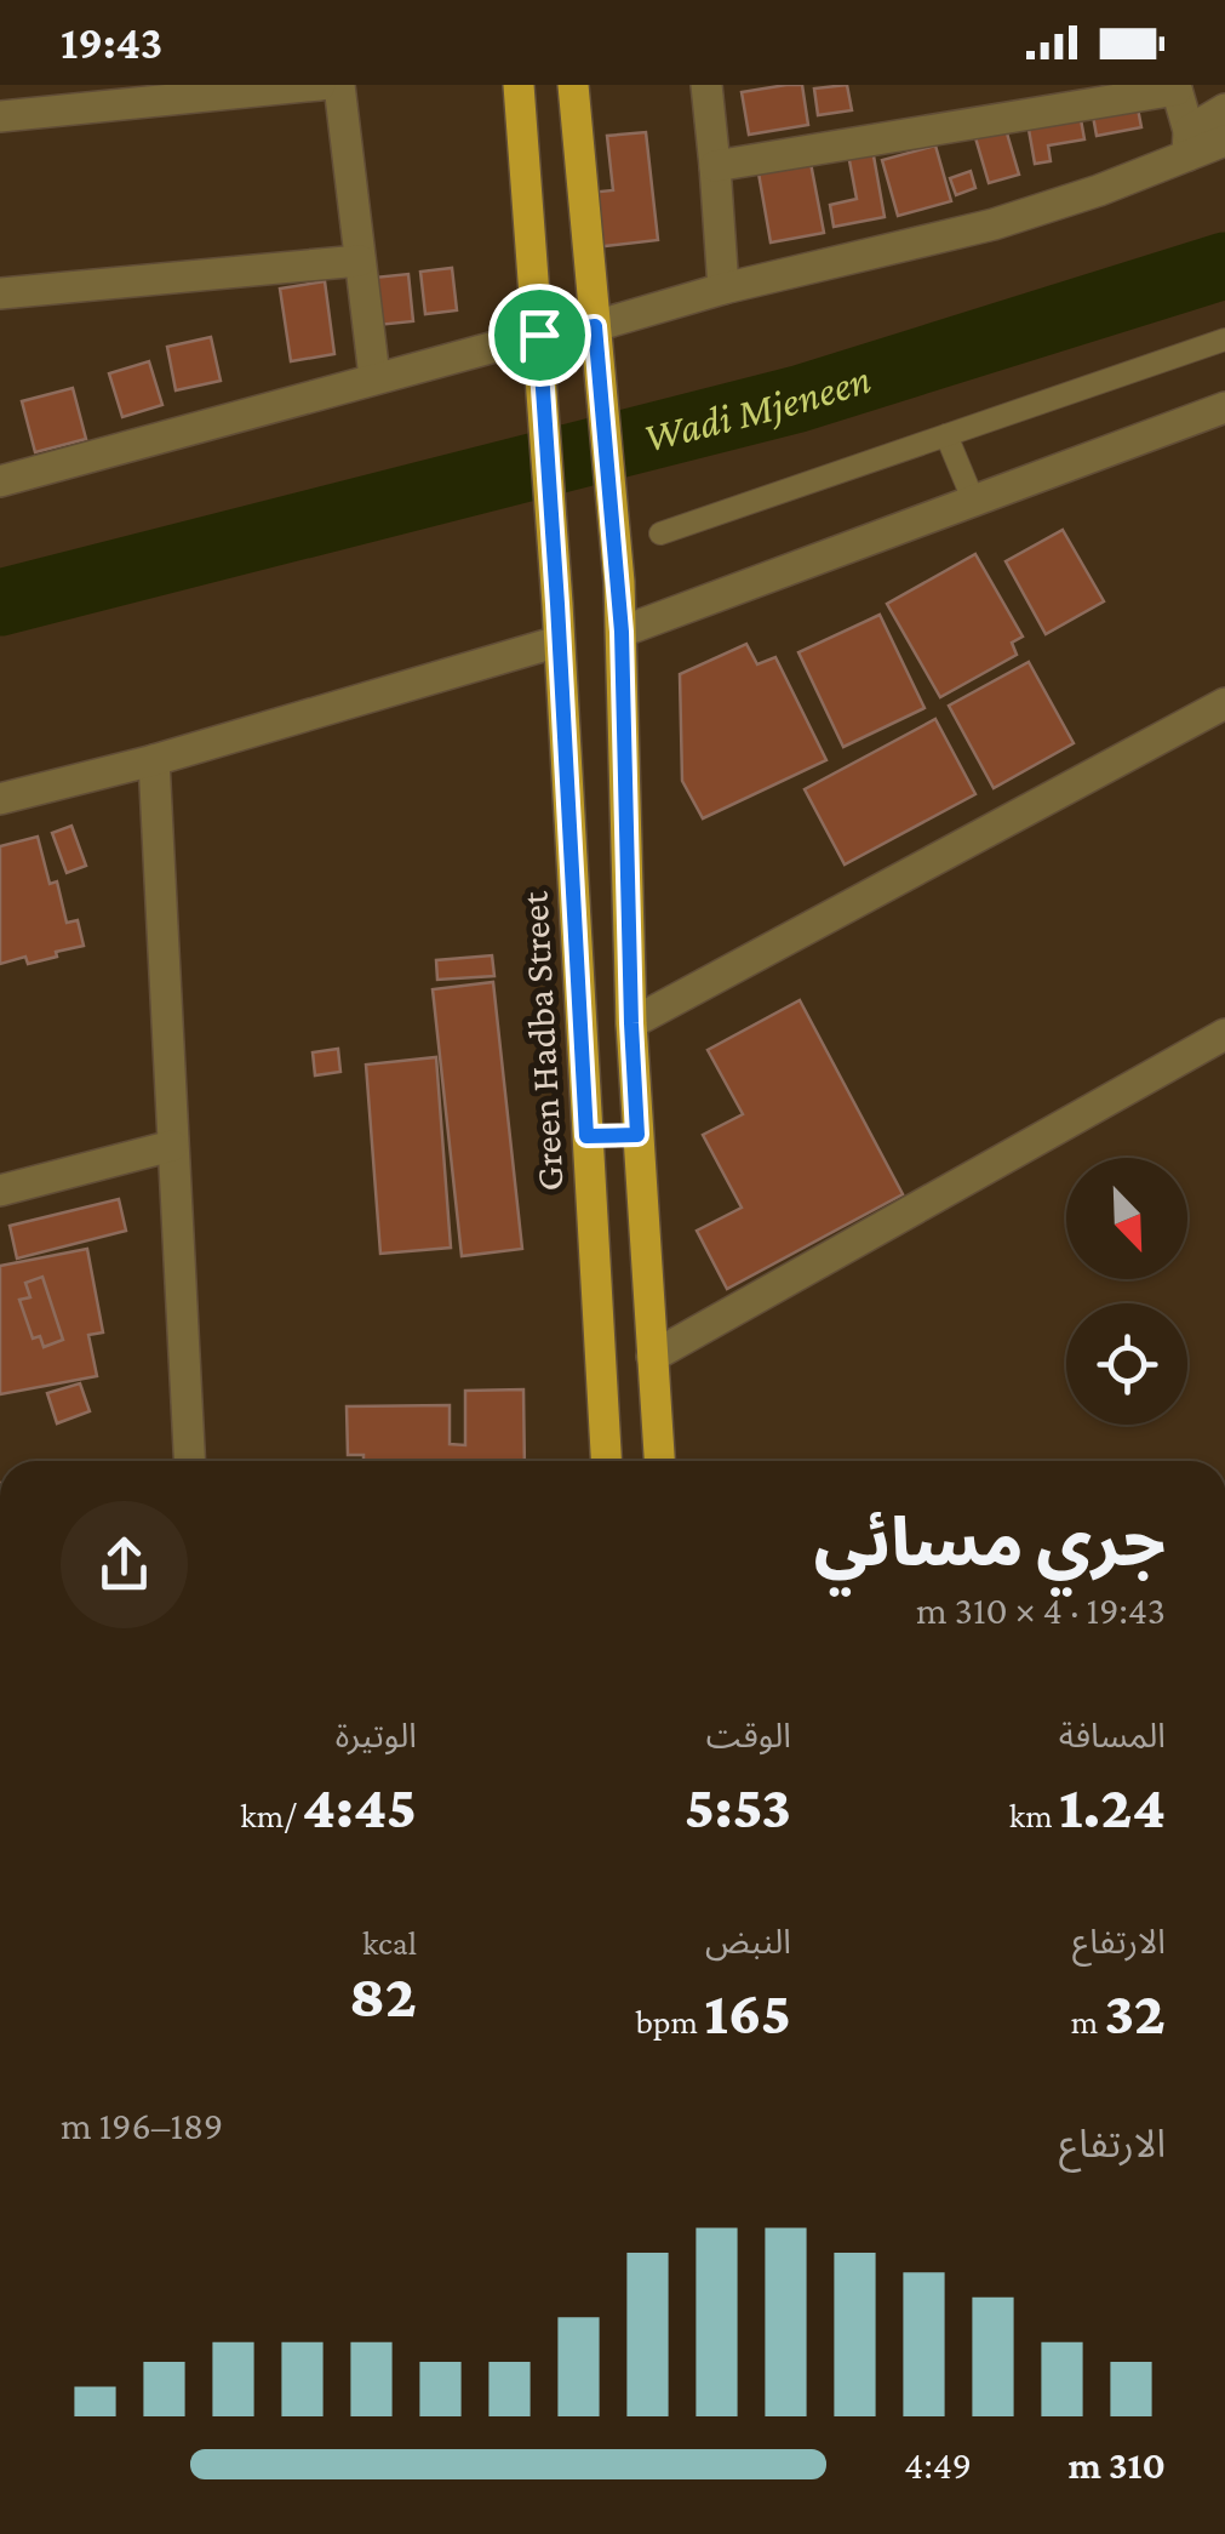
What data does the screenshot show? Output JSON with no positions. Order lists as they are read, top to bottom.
{
  "streets": {
    "main road": ["Green Hadba Street"]
  },
  "water": ["Wadi Mjeneen"],
  "north": "bottom right",
  "page": {
    "status": "19:43",
    "heading": ["جري مسائي", "19:43 · 4 × 310 m"],
    "stats": [
      ["المسافة", "1.24 km"],
      ["الوقت", "5:53"],
      ["الوتيرة", "4:45 /km"],
      ["الارتفاع", "32 m"],
      ["النبض", "165 bpm"],
      ["kcal", "82"]
    ],
    "chart": ["الارتفاع", "189–196 m"],
    "list": [
      {
        "name": "310 m",
        "note": "4:49"
      }
    ]
  }
}
